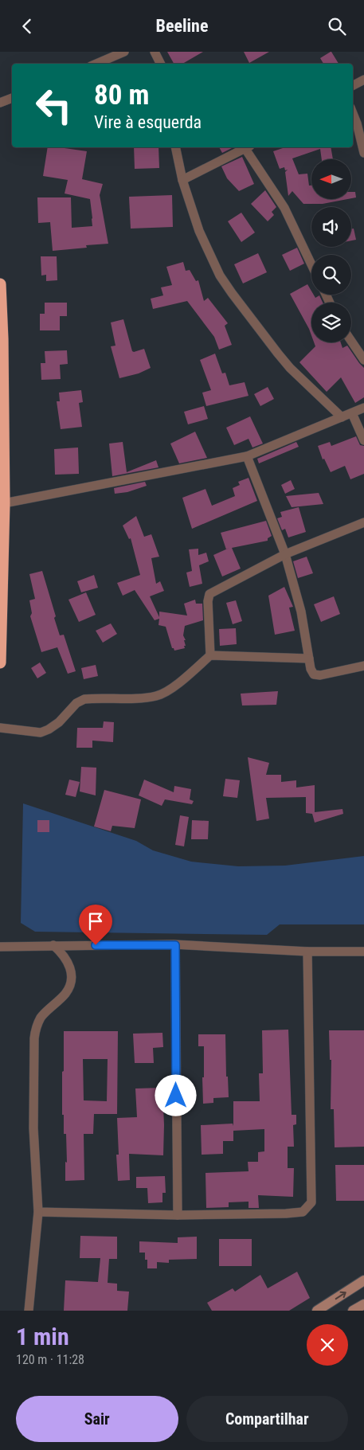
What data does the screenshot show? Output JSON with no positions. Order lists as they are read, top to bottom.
{
  "north": "left",
  "page": {
    "header": "Beeline",
    "turn": ["80 m", "Vire à esquerda"],
    "heading": ["1 min", "120 m · 11:28"],
    "buttons": ["Sair", "Compartilhar"]
  }
}
